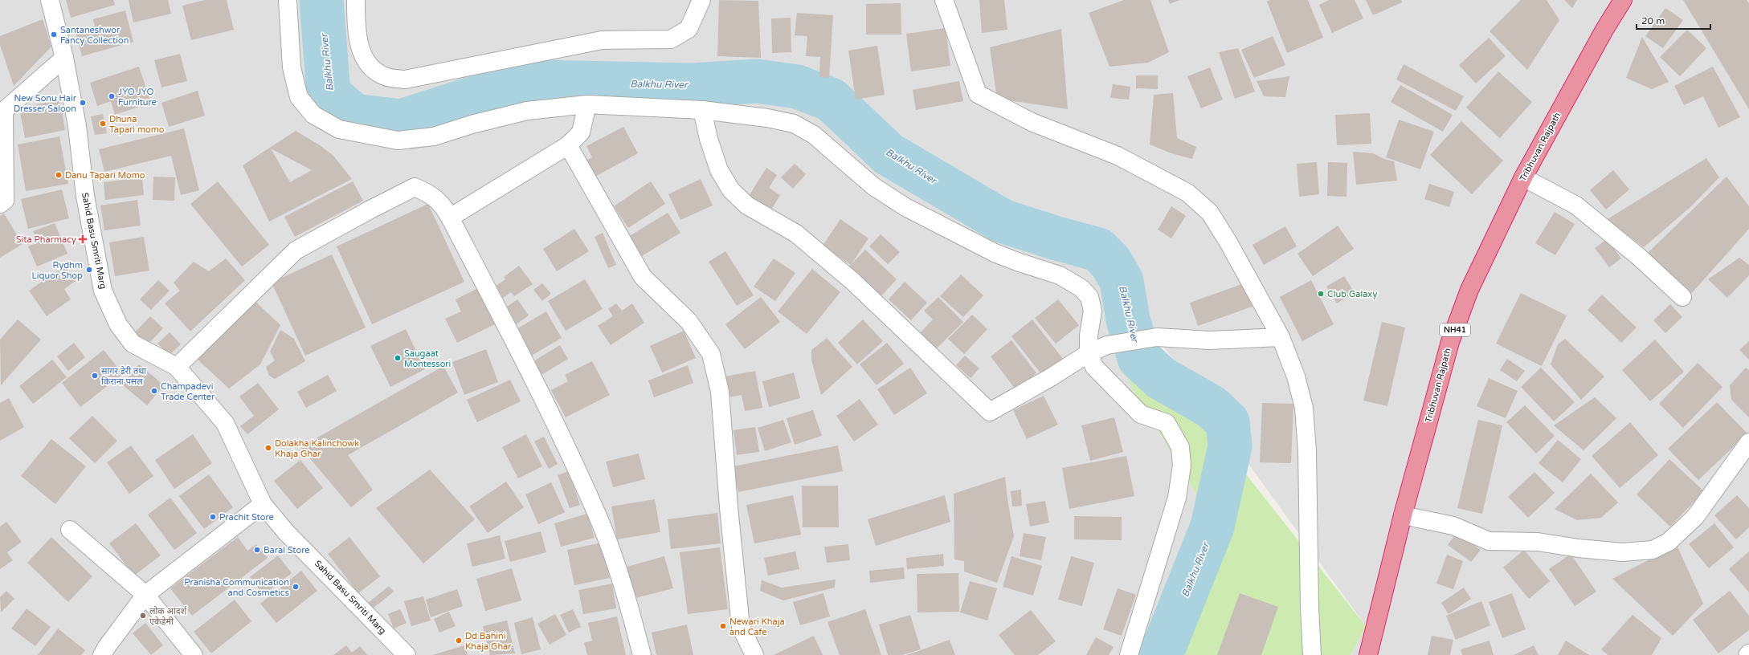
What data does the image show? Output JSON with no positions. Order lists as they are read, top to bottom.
{
  "streets": {
    "highway": ["Tribhuvan Rajpath", "NH41"],
    "street": ["Sahid Basu Smriti Marg"]
  },
  "water": ["Balkhu River"],
  "places": {
    "other": [
      "Santaneshwor Fancy Collection",
      "JYO JYO Furniture",
      "New Sonu Hair Dresser Saloon",
      "Dhuna Tapari momo",
      "Danu Tapari Momo",
      "Rydhm Liquor Shop",
      "Club Galaxy",
      "Saugaat Montessori",
      "सागर डेरी तथा किराना पसल",
      "Champadevi Trade Center",
      "Dolakha Kalinchowk Khaja Ghar",
      "Prachit Store",
      "Baral Store",
      "Pranisha Communication and Cosmetics",
      "लोक आदर्श एकेडेमी",
      "Newari Khaja and Cafe",
      "Dd Bahini Khaja Ghar"
    ],
    "health": ["Sita Pharmacy"]
  },
  "scale_bar": "20 m"
}
